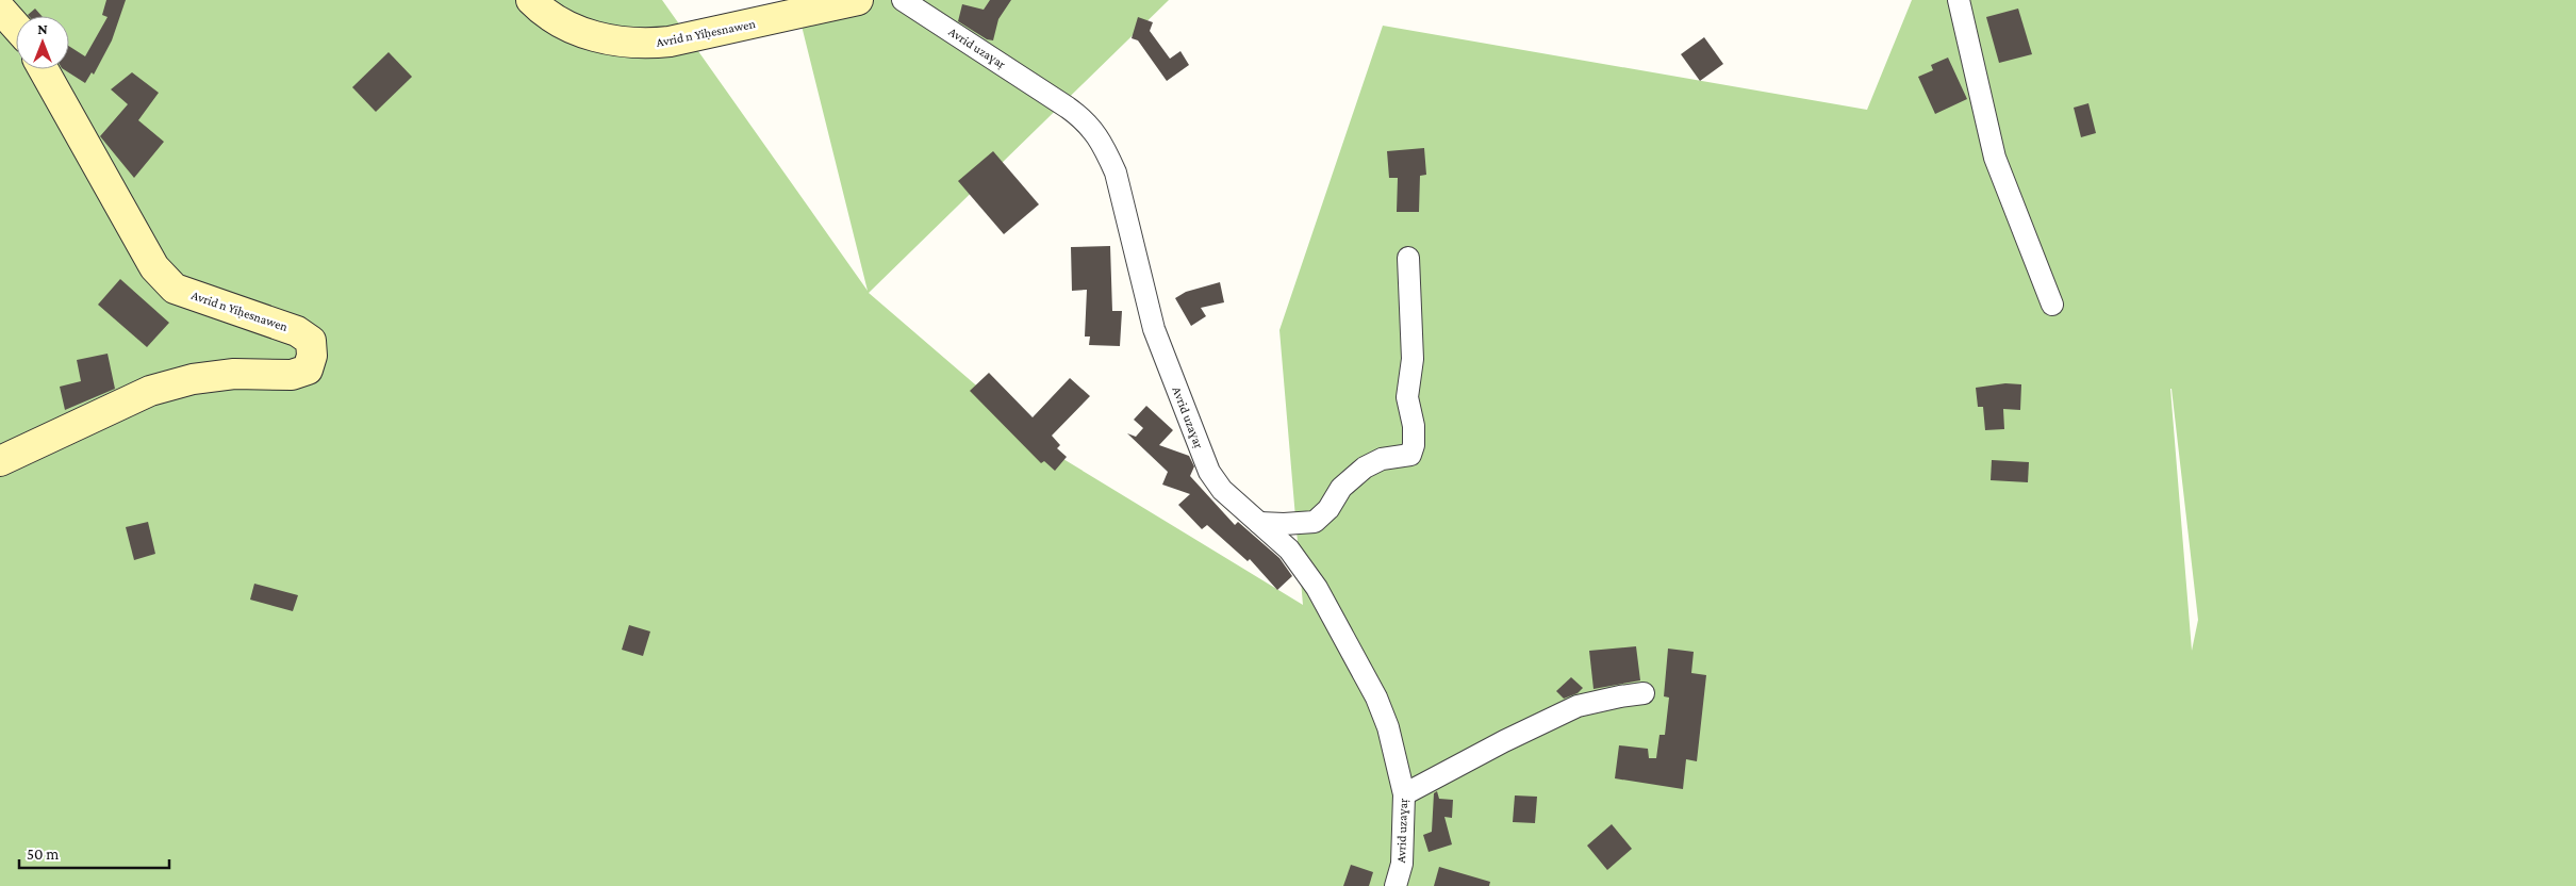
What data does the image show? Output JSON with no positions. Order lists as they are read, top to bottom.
{
  "streets": {
    "street": ["Avrid n Yiḥesnawen", "Avrid uzaɣaṛ"]
  },
  "scale_bar": "50 m",
  "north": "top"
}
